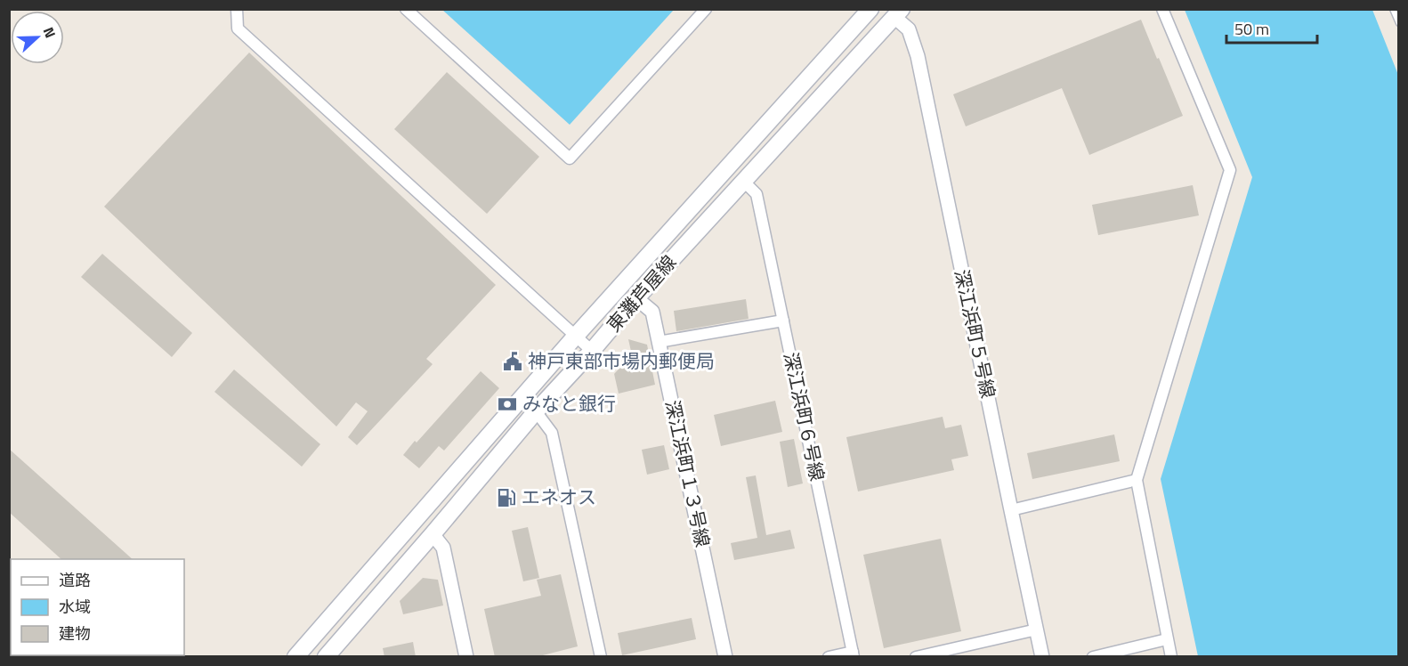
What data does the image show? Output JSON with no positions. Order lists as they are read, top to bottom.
{
  "streets": {
    "main road": ["東灘芦屋線"],
    "street": ["深江浜町５号線", "深江浜町６号線", "深江浜町１３号線"]
  },
  "crossings": [
    ["東灘芦屋線", "深江浜町５号線"],
    ["東灘芦屋線", "深江浜町６号線"],
    ["東灘芦屋線", "深江浜町１３号線"]
  ],
  "places": {
    "public building": ["神戸東部市場内郵便局"],
    "bank": ["みなと銀行"],
    "fuel station": ["エネオス"]
  },
  "legend": ["道路", "水域", "建物"],
  "scale_bar": "50 m",
  "north": "right"
}
